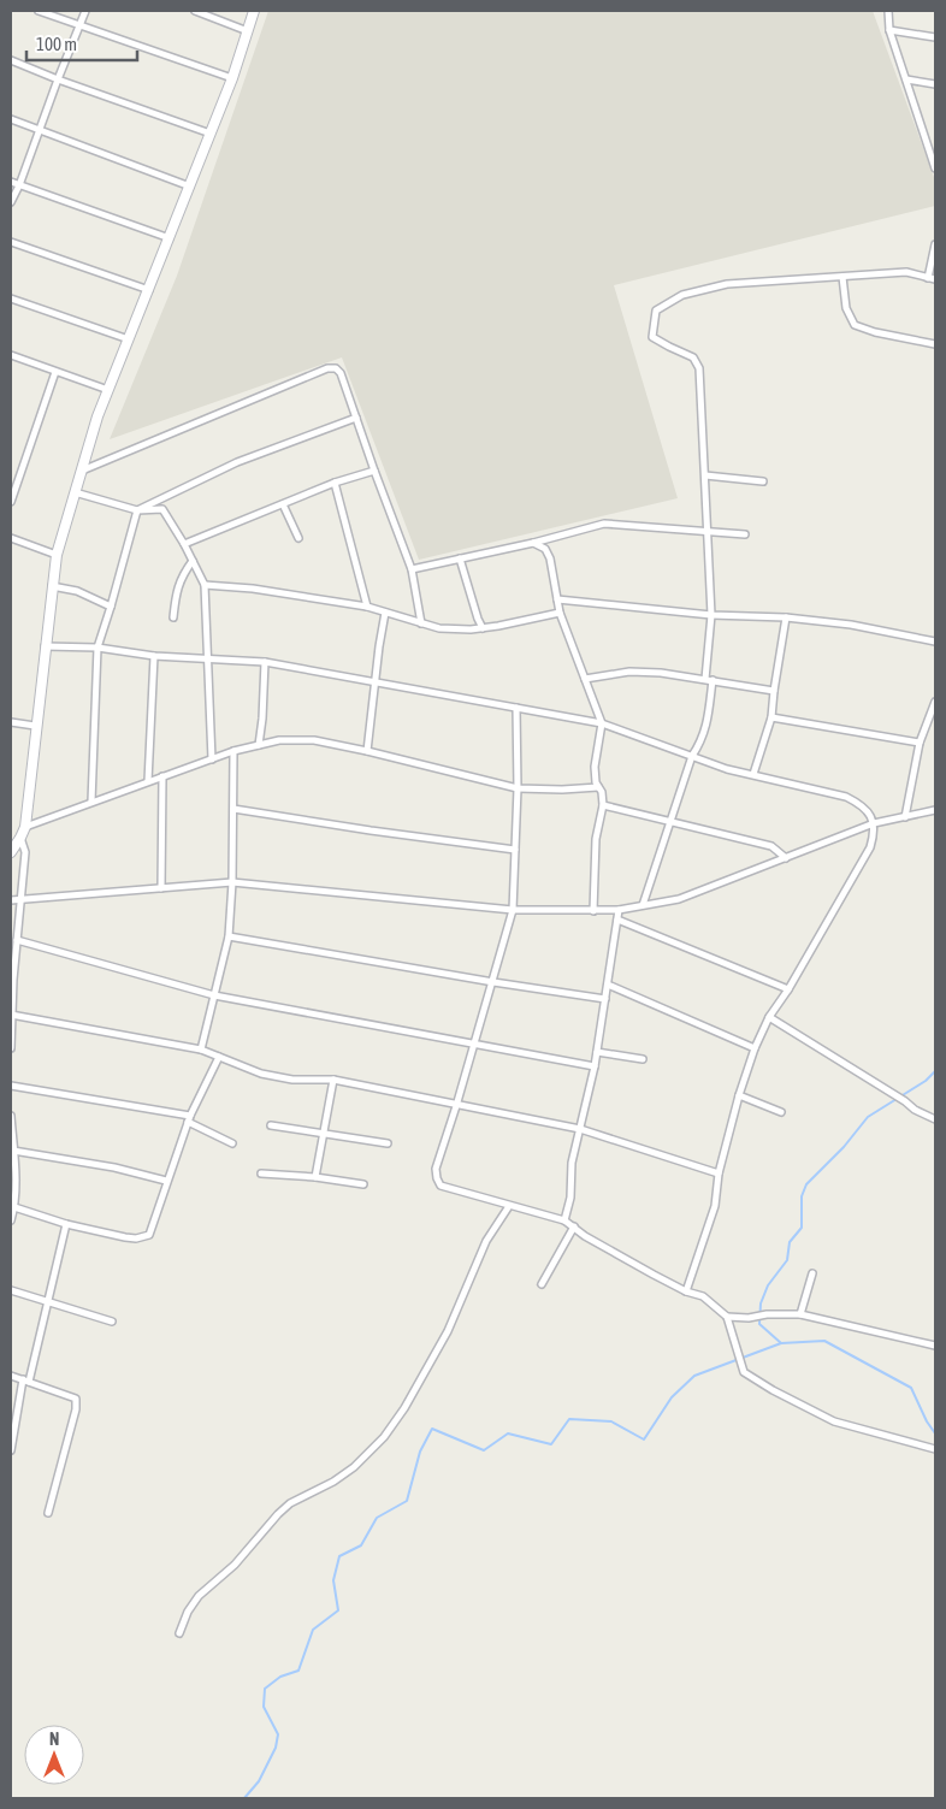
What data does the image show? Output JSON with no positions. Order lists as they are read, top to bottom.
{
  "scale_bar": "100 m",
  "north": "top"
}
